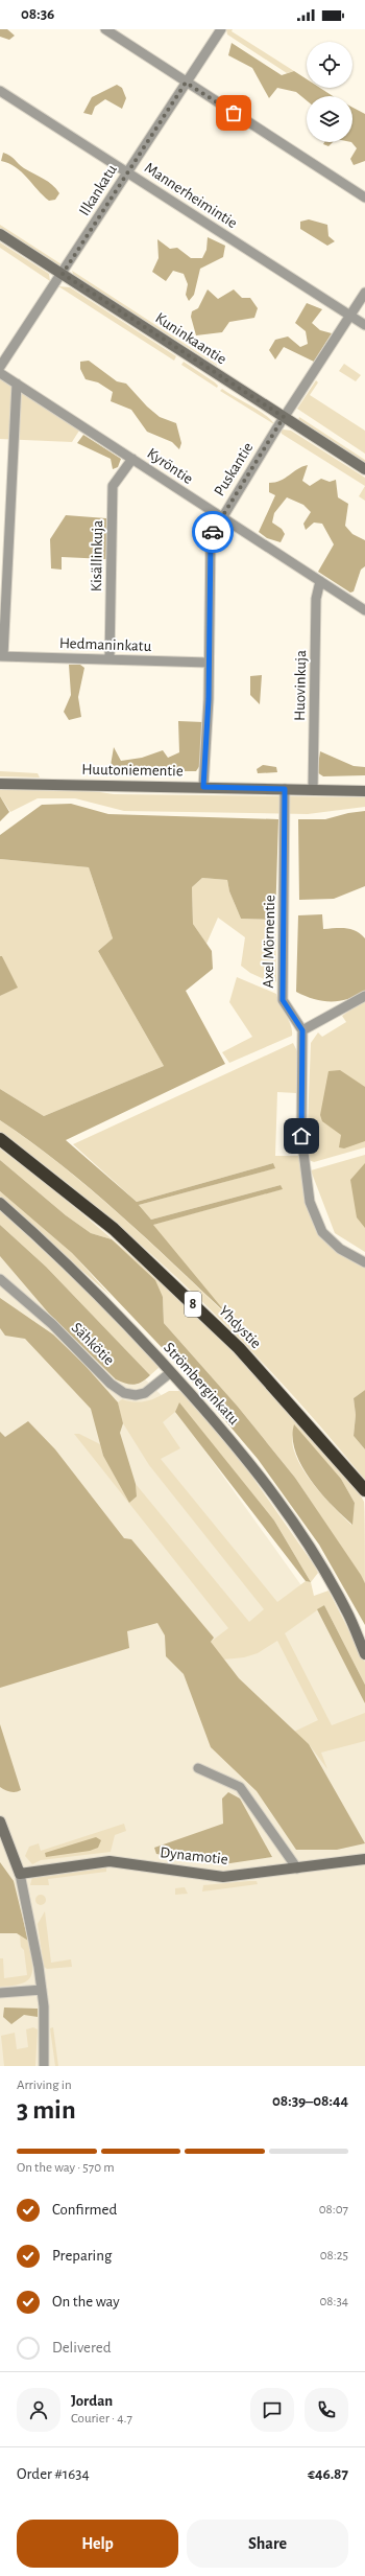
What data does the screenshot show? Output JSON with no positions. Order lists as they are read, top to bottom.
{
  "streets": {
    "highway": ["8", "Yhdystie"],
    "street": [
      "Ilkankatu",
      "Mannerheimintie",
      "Kuninkaantie",
      "Kyröntie",
      "Puskantie",
      "Kisällinkuja",
      "Hedmaninkatu",
      "Huovinkuja",
      "Huutoniementie",
      "Axel Mörnentie",
      "Sähkötie",
      "Strömberginkatu",
      "Dynamotie"
    ]
  },
  "crossings": [
    ["Ilkankatu", "Mannerheimintie"],
    ["Ilkankatu", "Kuninkaantie"],
    ["Mannerheimintie", "Puskantie"],
    ["Kuninkaantie", "Puskantie"],
    ["Kyröntie", "Puskantie"],
    ["Kyröntie", "Kisällinkuja"],
    ["Kyröntie", "Huovinkuja"],
    ["Puskantie", "Hedmaninkatu"],
    ["Puskantie", "Huutoniementie"],
    ["Kisällinkuja", "Hedmaninkatu"],
    ["Huovinkuja", "Huutoniementie"],
    ["Huutoniementie", "Axel Mörnentie"],
    ["Sähkötie", "Strömberginkatu"]
  ],
  "page": {
    "status": "08:36",
    "heading": ["3 min", "Arriving in", "08:39–08:44"],
    "panel": [
      "Jordan",
      "Courier · 4.7",
      "Order #1634",
      "€46.87"
    ],
    "bar": "On the way · 570 m",
    "list": [
      ["Confirmed", "08:07"],
      ["Preparing", "08:25"],
      ["On the way", "08:34"],
      "Delivered"
    ],
    "buttons": ["Help", "Share"]
  }
}
